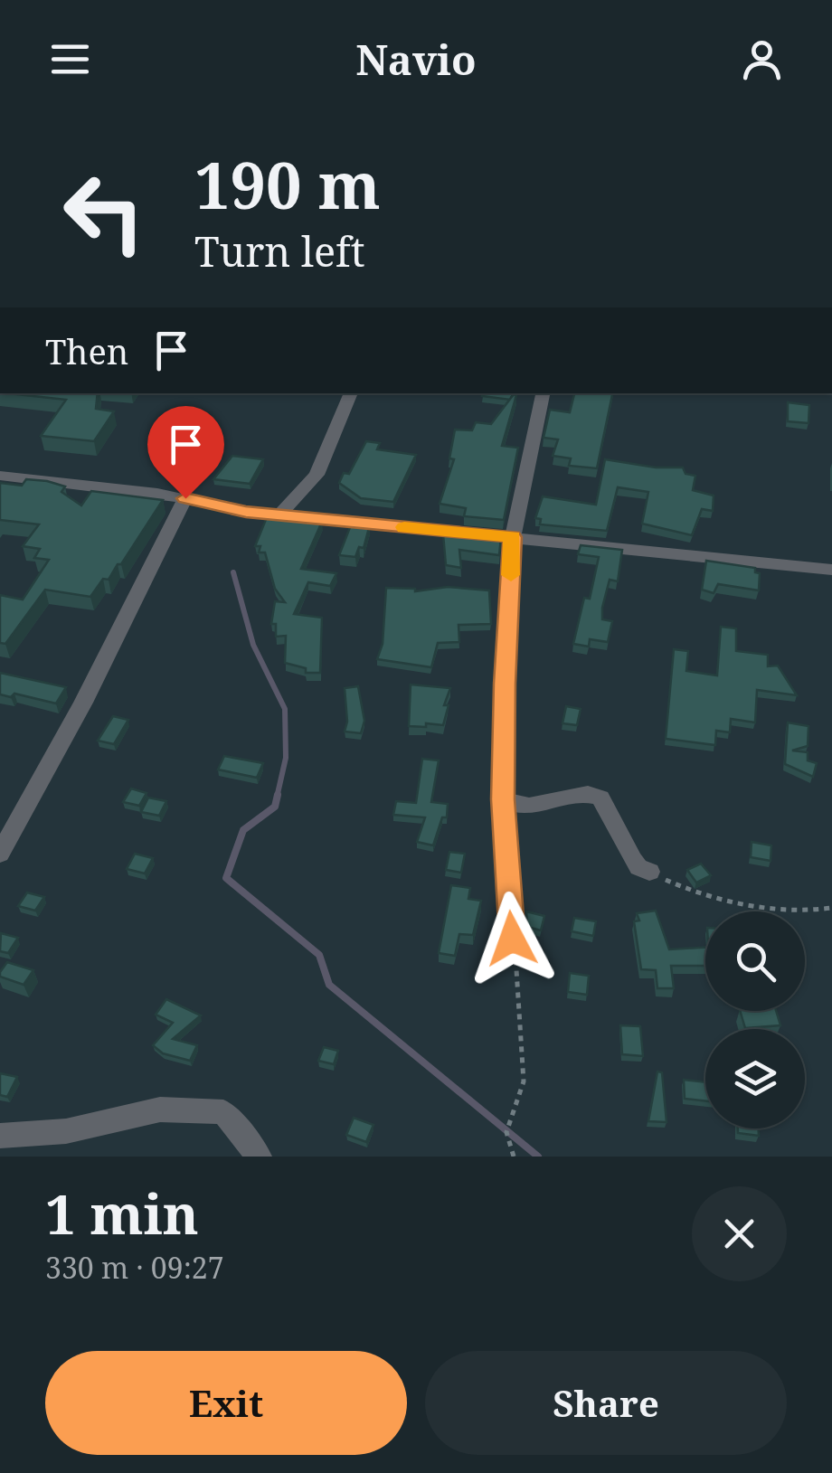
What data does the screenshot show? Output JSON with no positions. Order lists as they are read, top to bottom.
{
  "page": {
    "header": "Navio",
    "turn": ["190 m", "Turn left"],
    "then": "Then",
    "heading": ["1 min", "330 m · 09:27"],
    "buttons": ["Exit", "Share"]
  }
}
